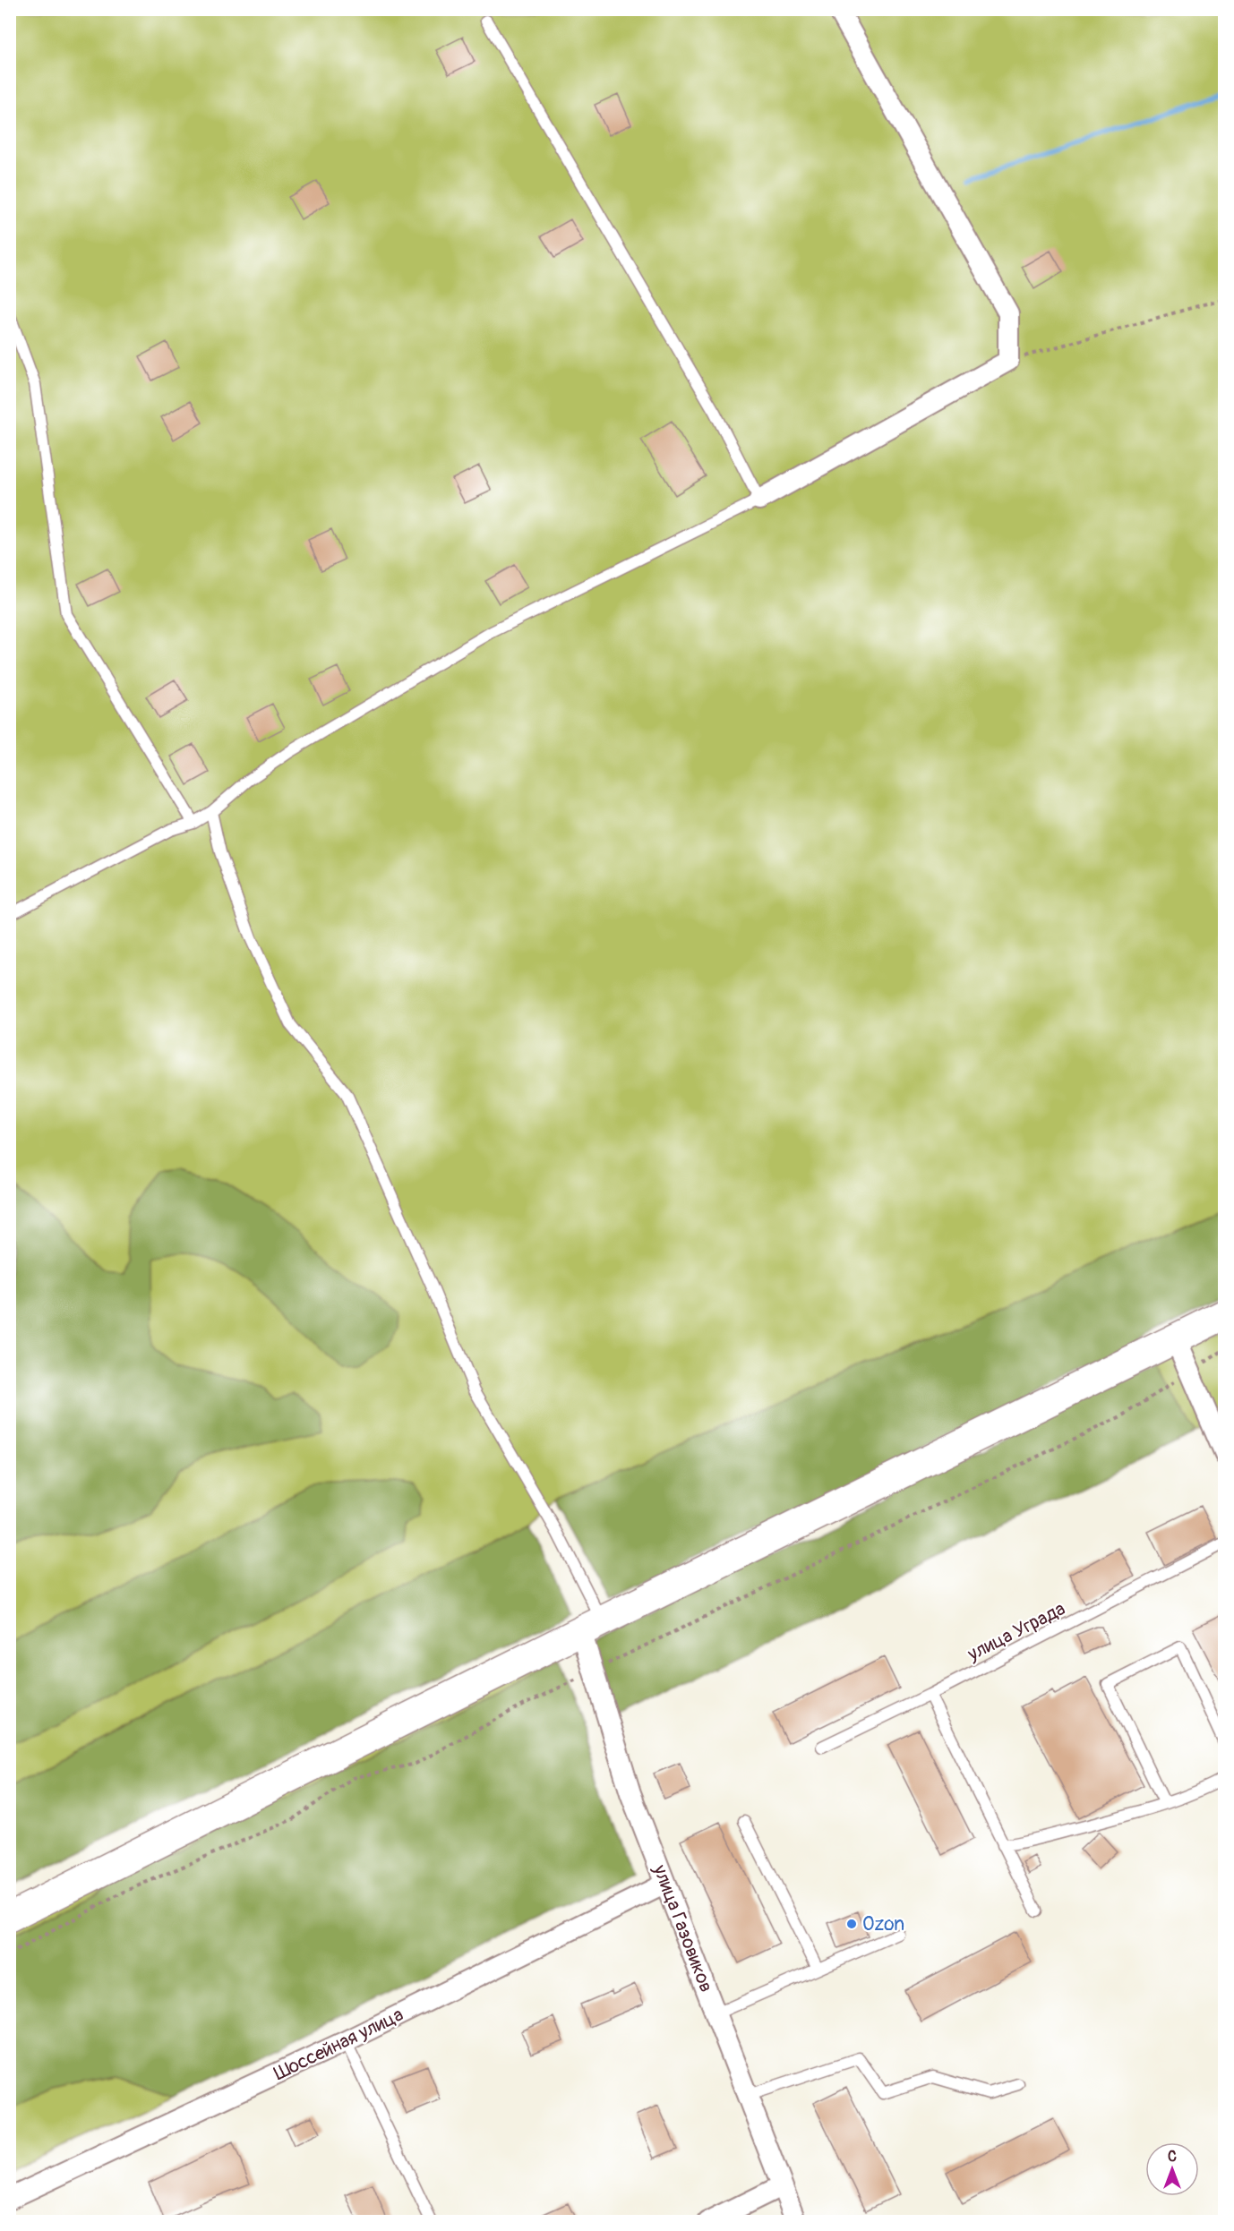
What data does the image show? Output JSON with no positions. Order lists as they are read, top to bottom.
{
  "streets": {
    "street": ["улица Газовиков", "Шоссейная улица"],
    "lane": ["улица Уграда"]
  },
  "crossings": [
    ["улица Газовиков", "Шоссейная улица"]
  ],
  "places": ["Ozon"],
  "north": "top"
}
